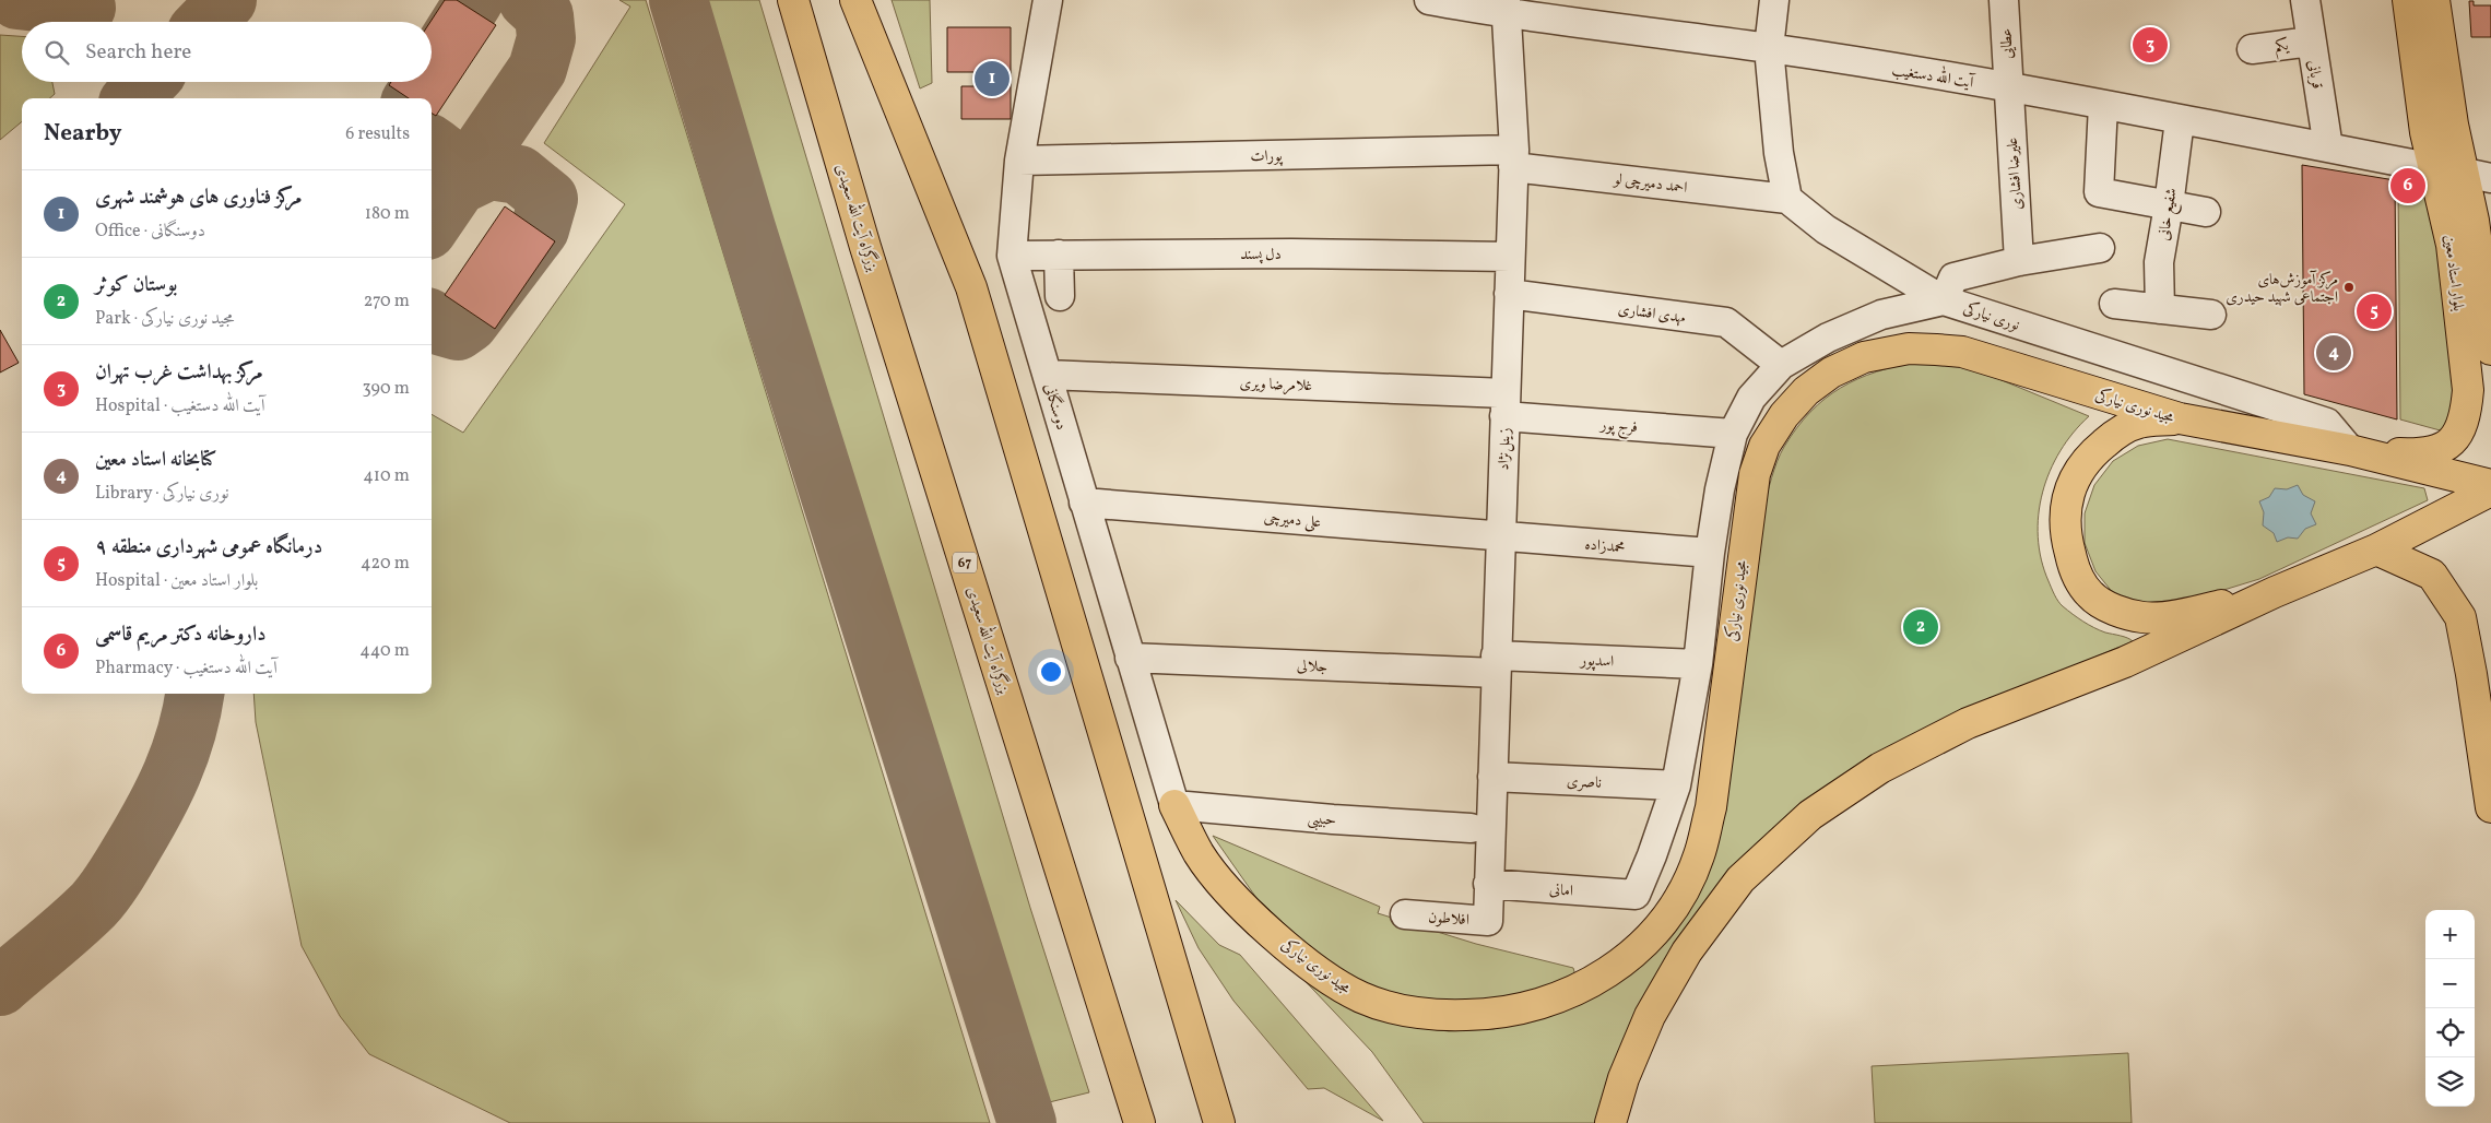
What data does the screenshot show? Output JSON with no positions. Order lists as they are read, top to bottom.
{
  "streets": {
    "main road": [
      "بزرگراه آیت الله سعیدی",
      "بلوار استاد معین",
      "مجید نوری نیارکی",
      "67"
    ],
    "street": [
      "عطایی",
      "یکم",
      "قربانی",
      "آیت الله دستغیب",
      "پورات",
      "علیرضا افشاری",
      "احمد دمیرچی لو",
      "شفیع خانی",
      "دل پسند",
      "مهدی افشاری",
      "نوری نیارکی",
      "غلامرضا ویری",
      "دوسنگانی",
      "فرج پور",
      "زینل‌نژاد",
      "علی دمیرچی",
      "محمدزاده",
      "اسدپور",
      "جلالی",
      "ناصری",
      "حبیبی",
      "امانی",
      "افلاطون"
    ]
  },
  "crossings": [
    ["عطایی", "آیت الله دستغیب"],
    ["عطایی", "علیرضا افشاری"],
    ["یکم", "قربانی"],
    ["قربانی", "آیت الله دستغیب"],
    ["آیت الله دستغیب", "علیرضا افشاری"],
    ["آیت الله دستغیب", "شفیع خانی"],
    ["آیت الله دستغیب", "بلوار استاد معین"],
    ["آیت الله دستغیب", "زینل‌نژاد"],
    ["پورات", "احمد دمیرچی لو"],
    ["پورات", "دوسنگانی"],
    ["پورات", "زینل‌نژاد"],
    ["احمد دمیرچی لو", "نوری نیارکی"],
    ["احمد دمیرچی لو", "زینل‌نژاد"],
    ["دل پسند", "دوسنگانی"],
    ["دل پسند", "زینل‌نژاد"],
    ["بلوار استاد معین", "نوری نیارکی"],
    ["بلوار استاد معین", "مجید نوری نیارکی"],
    ["مهدی افشاری", "زینل‌نژاد"],
    ["نوری نیارکی", "مجید نوری نیارکی"],
    ["غلامرضا ویری", "دوسنگانی"],
    ["غلامرضا ویری", "فرج پور"],
    ["غلامرضا ویری", "زینل‌نژاد"],
    ["مجید نوری نیارکی", "دوسنگانی"],
    ["مجید نوری نیارکی", "حبیبی"],
    ["دوسنگانی", "علی دمیرچی"],
    ["دوسنگانی", "جلالی"],
    ["دوسنگانی", "حبیبی"],
    ["فرج پور", "زینل‌نژاد"],
    ["زینل‌نژاد", "علی دمیرچی"],
    ["زینل‌نژاد", "محمدزاده"],
    ["زینل‌نژاد", "اسدپور"],
    ["زینل‌نژاد", "جلالی"],
    ["زینل‌نژاد", "ناصری"],
    ["زینل‌نژاد", "امانی"],
    ["زینل‌نژاد", "افلاطون"],
    ["علی دمیرچی", "محمدزاده"],
    ["اسدپور", "جلالی"],
    ["ناصری", "امانی"],
    ["امانی", "افلاطون"]
  ],
  "places": ["مرکز آموزش‌های اجتماعی شهید حیدری"],
  "page": {
    "search": "Search here",
    "pins": [
      "3",
      "1",
      "6",
      "5",
      "4",
      "2"
    ],
    "heading": ["Nearby", "6 results"],
    "list": [
      {
        "mark": "1",
        "name": "مرکز فناوری های هوشمند شهری",
        "note": "Office · دوسنگانی",
        "value": "180 m"
      },
      {
        "mark": "2",
        "name": "بوستان کوثر",
        "note": "Park · مجید نوری نیارکی",
        "value": "270 m"
      },
      {
        "mark": "3",
        "name": "مرکز بهداشت غرب تهران",
        "note": "Hospital · آیت الله دستغیب",
        "value": "390 m"
      },
      {
        "mark": "4",
        "name": "کتابخانه استاد معین",
        "note": "Library · نوری نیارکی",
        "value": "410 m"
      },
      {
        "mark": "5",
        "name": "درمانگاه عمومی شهرداری منطقه ۹",
        "note": "Hospital · بلوار استاد معین",
        "value": "420 m"
      },
      {
        "mark": "6",
        "name": "داروخانه دکتر مریم قاسمی",
        "note": "Pharmacy · آیت الله دستغیب",
        "value": "440 m"
      }
    ],
    "map_buttons": ["+", "−"]
  }
}
